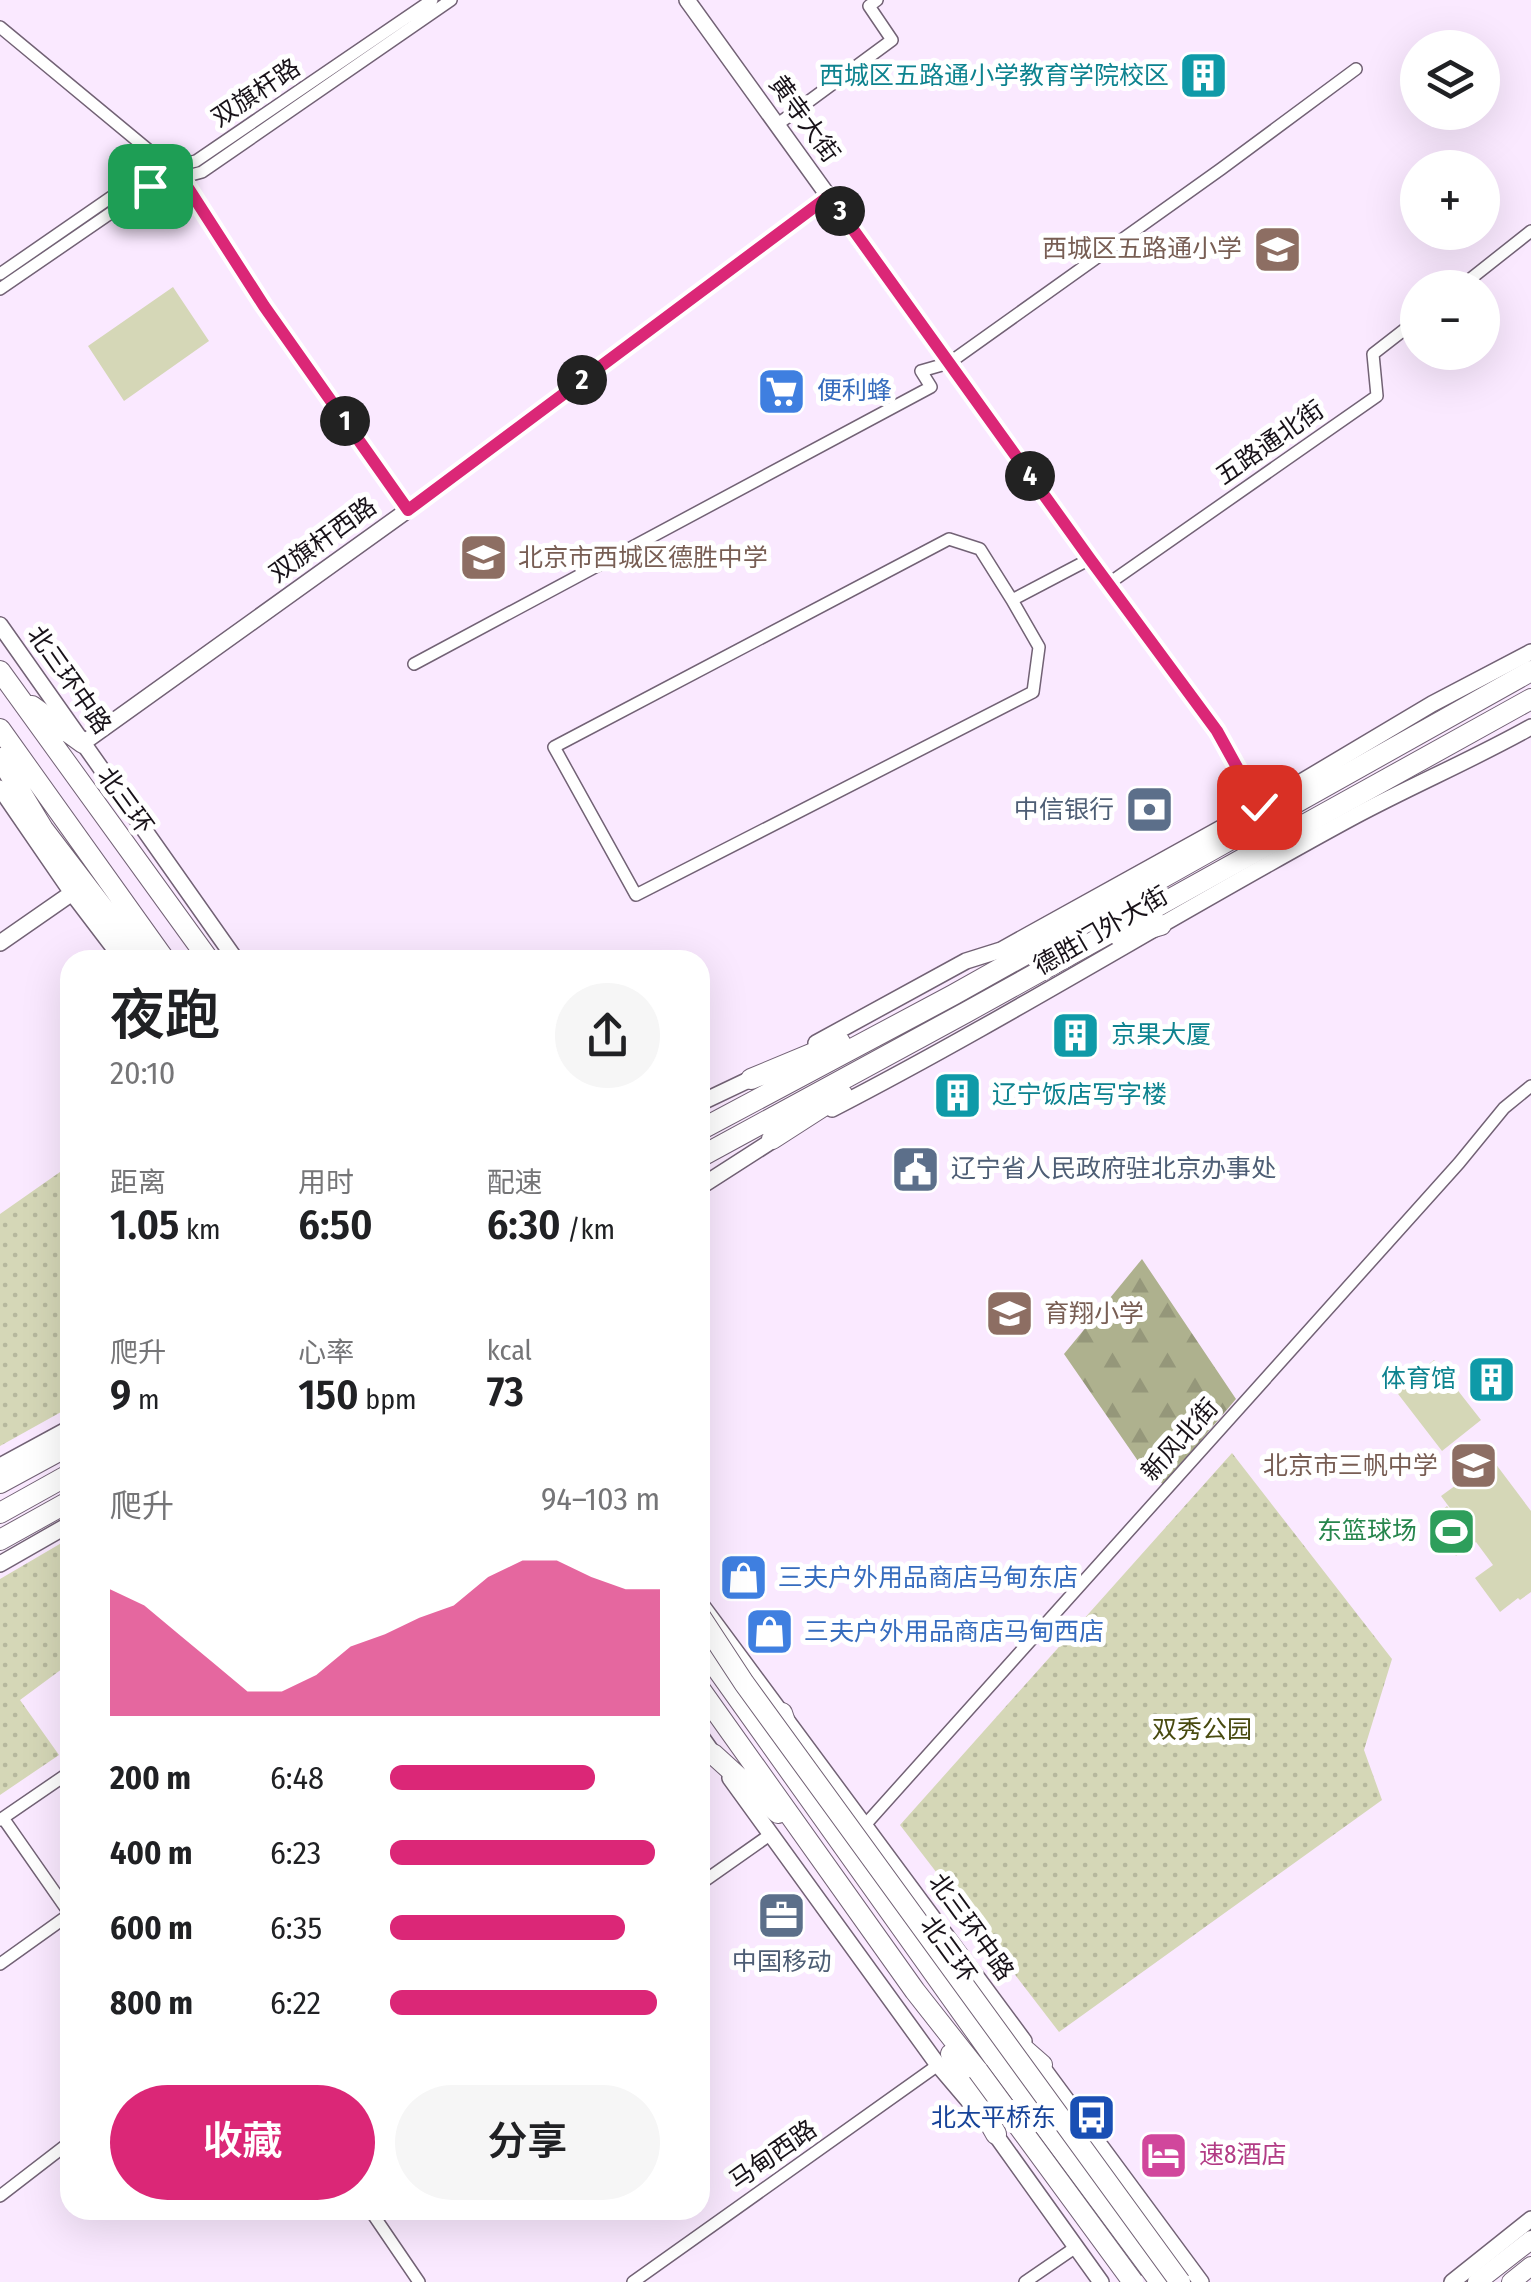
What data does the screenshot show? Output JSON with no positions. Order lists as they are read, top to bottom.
{
  "streets": {
    "highway": ["北三环", "德胜门外大街"],
    "street": [
      "双旗杆路",
      "黄寺大街",
      "五路通北街",
      "双旗杆西路",
      "北三环中路",
      "新风北街",
      "马甸西路"
    ]
  },
  "crossings": [
    ["黄寺大街", "五路通北街"],
    ["黄寺大街", "双旗杆西路"],
    ["黄寺大街", "德胜门外大街"],
    ["双旗杆西路", "北三环中路"],
    ["北三环中路", "新风北街"]
  ],
  "parks": ["双秀公园"],
  "places": {
    "building": [
      "西城区五路通小学教育学院校区",
      "京果大厦",
      "辽宁饭店写字楼",
      "体育馆"
    ],
    "school or university": [
      "西城区五路通小学",
      "北京市西城区德胜中学",
      "育翔小学",
      "北京市三帆中学"
    ],
    "supermarket": ["便利蜂"],
    "bank": ["中信银行"],
    "public building": ["辽宁省人民政府驻北京办事处"],
    "sports": ["东篮球场"],
    "shop": ["三夫户外用品商店马甸东店", "三夫户外用品商店马甸西店"],
    "office": ["中国移动"],
    "bus stop": ["北太平桥东"],
    "hotel": ["速8酒店"]
  },
  "page": {
    "map_buttons": ["+", "−"],
    "pins": [
      "3",
      "2",
      "1",
      "4"
    ],
    "heading": ["夜跑", "20:10"],
    "stats": [
      ["距离", "1.05 km"],
      ["用时", "6:50"],
      ["配速", "6:30 /km"],
      ["爬升", "9 m"],
      ["心率", "150 bpm"],
      ["kcal", "73"]
    ],
    "chart": ["爬升", "94–103 m"],
    "list": [
      {
        "name": "200 m",
        "note": "6:48"
      },
      {
        "name": "400 m",
        "note": "6:23"
      },
      {
        "name": "600 m",
        "note": "6:35"
      },
      {
        "name": "800 m",
        "note": "6:22"
      }
    ],
    "buttons": ["收藏", "分享"]
  }
}
